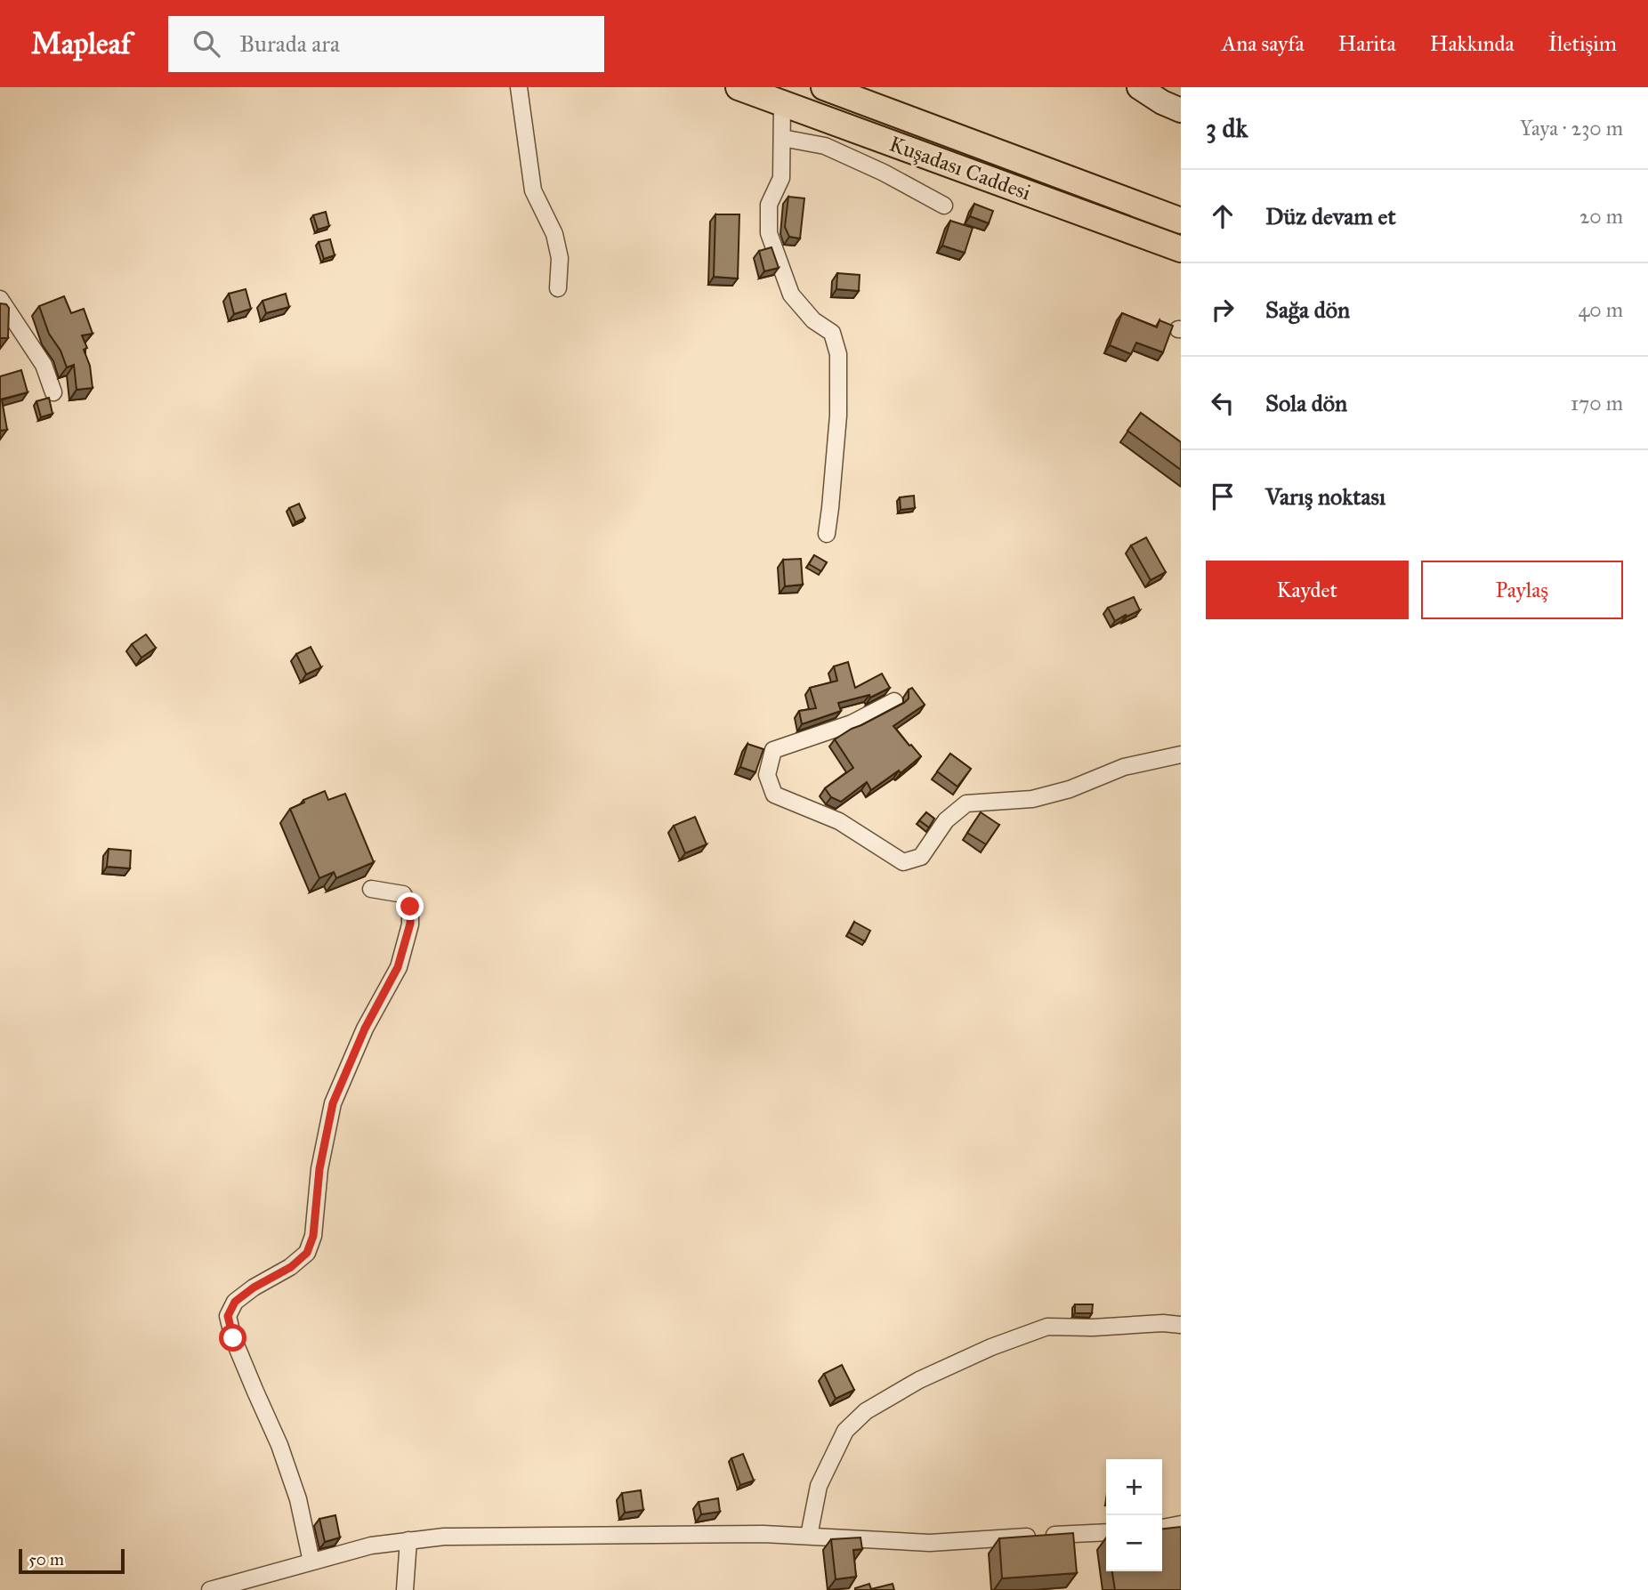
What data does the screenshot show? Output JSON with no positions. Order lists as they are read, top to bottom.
{
  "streets": {
    "main road": ["Kuşadası Caddesi"]
  },
  "scale_bar": "50 m",
  "page": {
    "header": "Mapleaf",
    "search": "Burada ara",
    "nav": [
      "Ana sayfa",
      "Harita",
      "Hakkında",
      "İletişim"
    ],
    "heading": ["3 dk", "Yaya · 230 m"],
    "list": [
      ["Düz devam et", "20 m"],
      ["Sağa dön", "40 m"],
      ["Sola dön", "170 m"],
      "Varış noktası"
    ],
    "buttons": ["Kaydet", "Paylaş"],
    "map_buttons": ["+", "−"],
    "scale": "50 m"
  }
}
